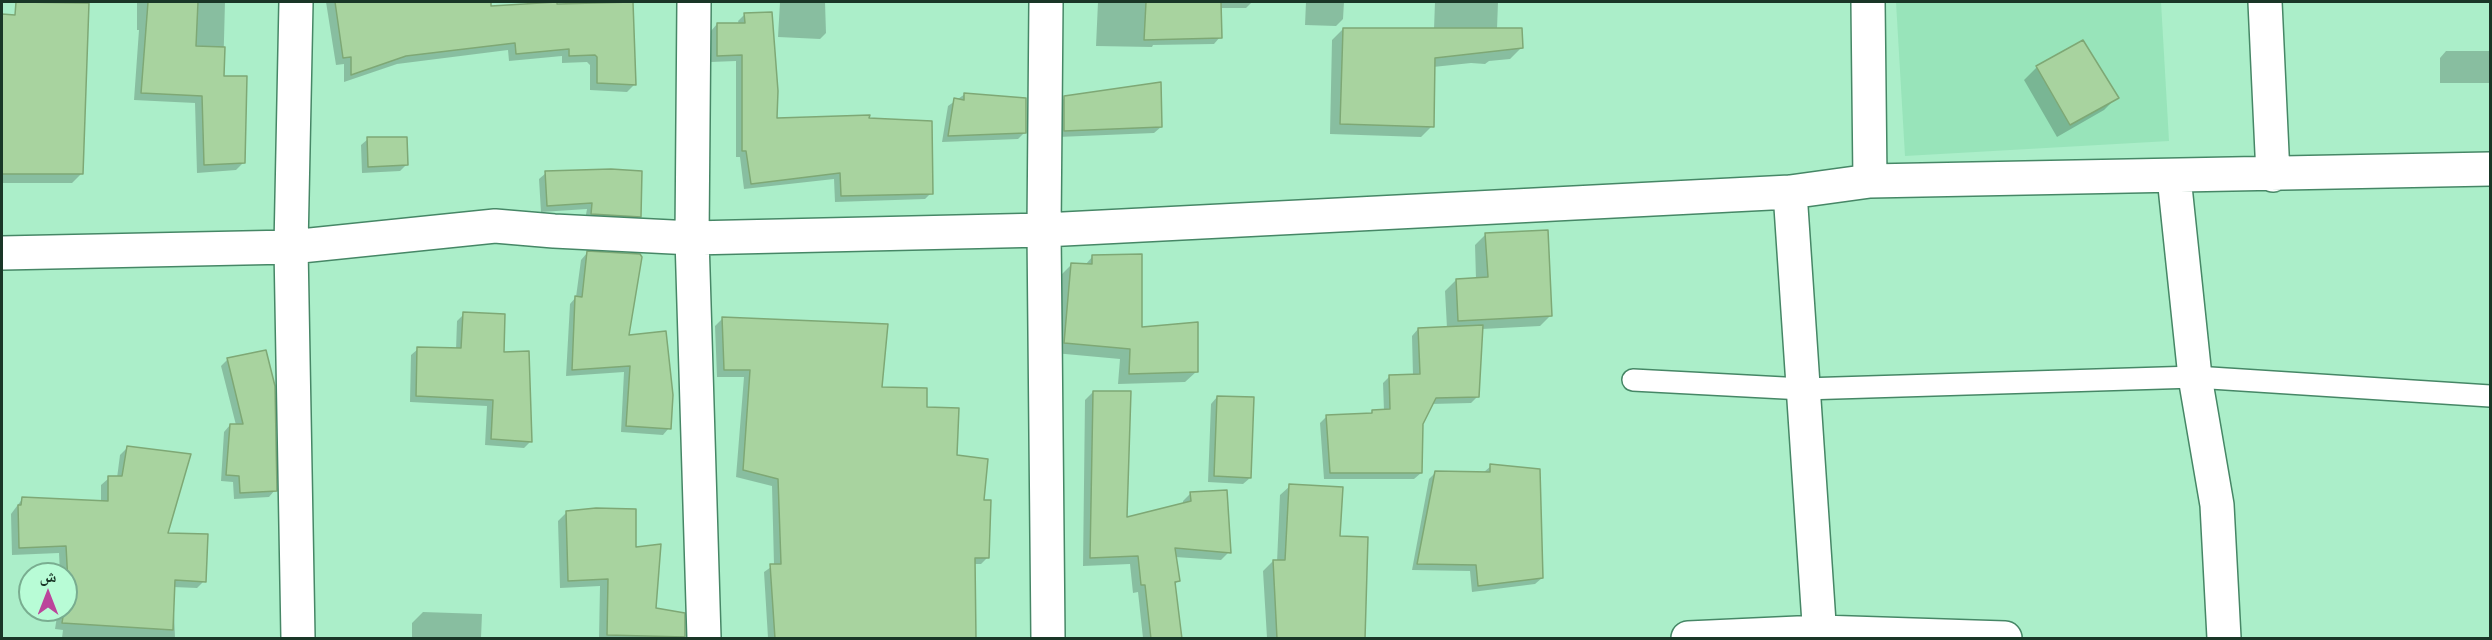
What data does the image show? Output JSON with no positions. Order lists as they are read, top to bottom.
{
  "north": "top"
}
